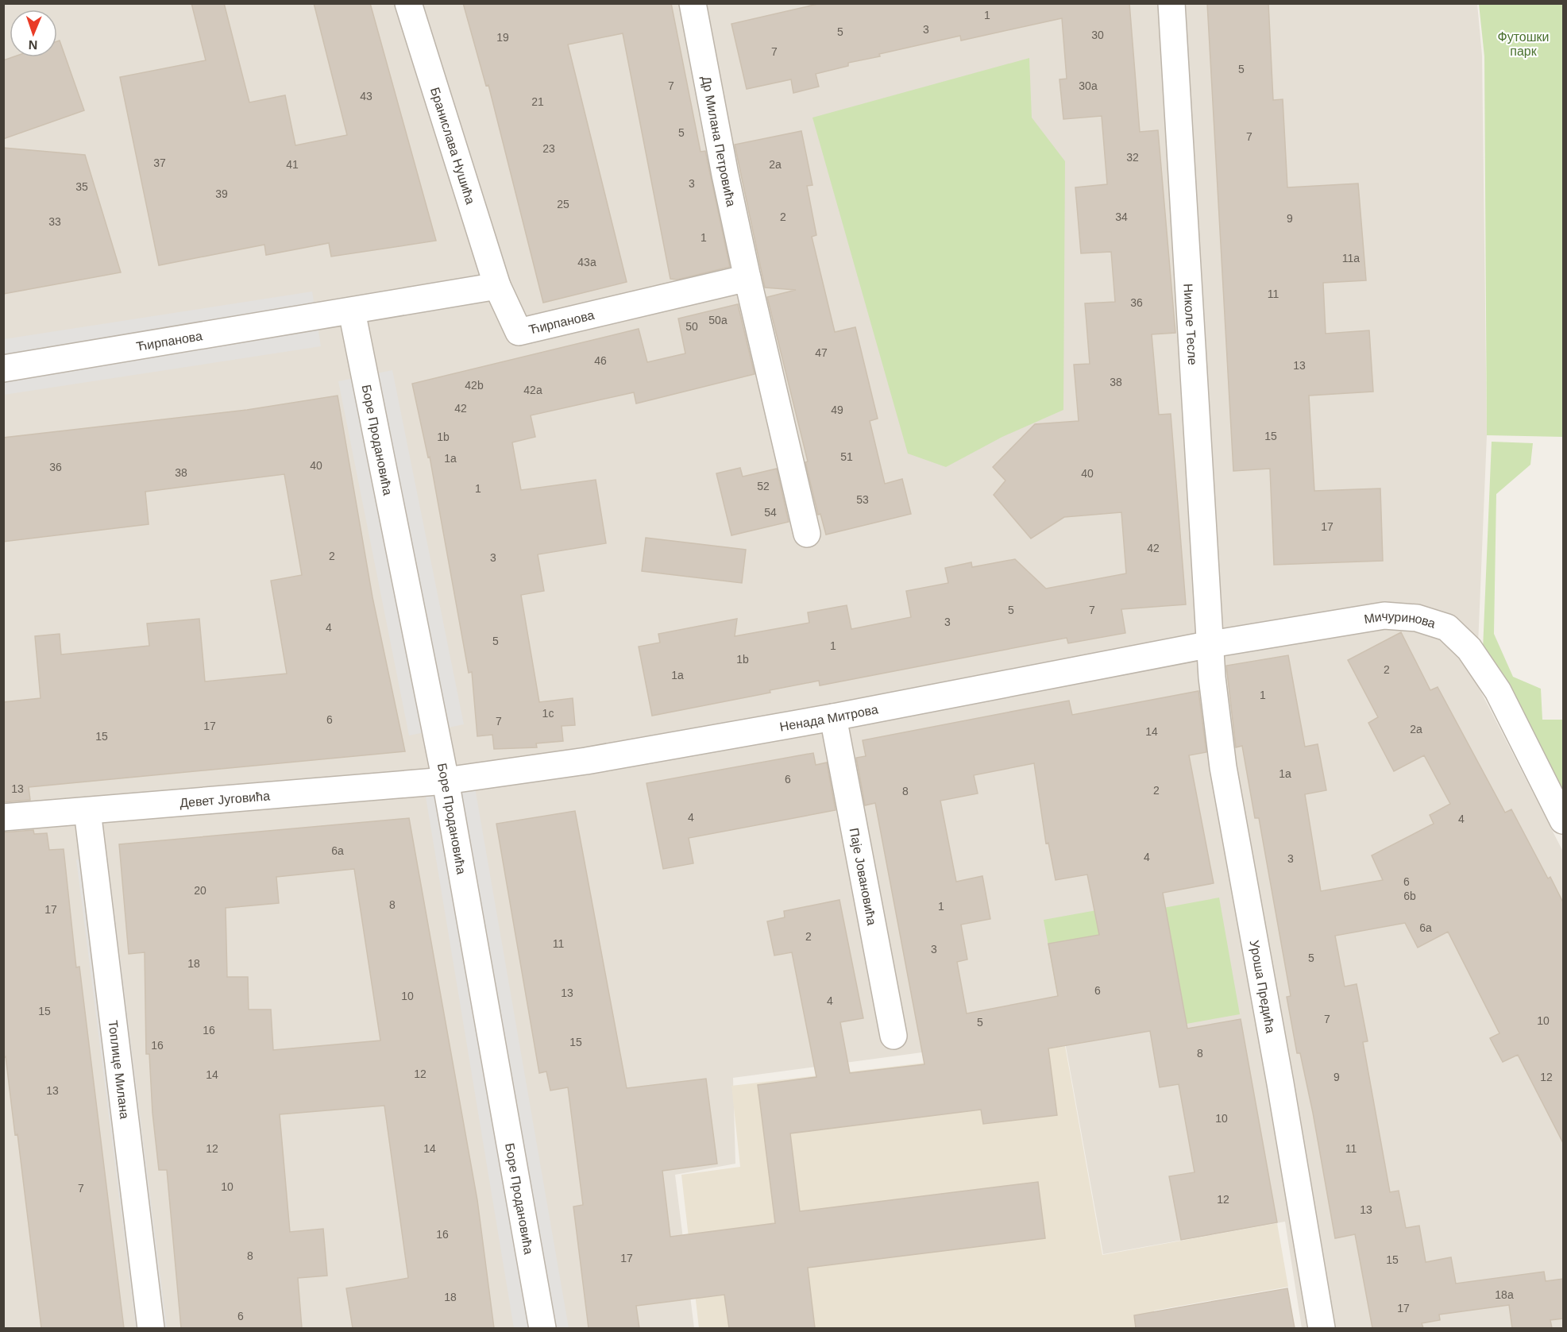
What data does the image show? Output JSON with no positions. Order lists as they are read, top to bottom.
{
  "streets": {
    "street": [
      "Др Милана Петровића",
      "Бранислава Нушића",
      "Ћирпанова",
      "Николе Тесле",
      "Боре Продановића",
      "Мичуринова",
      "Ненада Митрова",
      "Девет Југовића",
      "Паје Јовановића",
      "Уроша Предића",
      "Топлице Милана"
    ]
  },
  "crossings": [
    ["Др Милана Петровића", "Ћирпанова"],
    ["Бранислава Нушића", "Ћирпанова"],
    ["Ћирпанова", "Боре Продановића"],
    ["Николе Тесле", "Мичуринова"],
    ["Николе Тесле", "Ненада Митрова"],
    ["Николе Тесле", "Уроша Предића"],
    ["Боре Продановића", "Ненада Митрова"],
    ["Боре Продановића", "Девет Југовића"],
    ["Мичуринова", "Ненада Митрова"],
    ["Мичуринова", "Уроша Предића"],
    ["Ненада Митрова", "Девет Југовића"],
    ["Ненада Митрова", "Паје Јовановића"],
    ["Ненада Митрова", "Уроша Предића"],
    ["Девет Југовића", "Топлице Милана"]
  ],
  "parks": ["Футошки парк"],
  "house_numbers": [
    "1",
    "3",
    "5",
    "30",
    "19",
    "7",
    "5",
    "7",
    "30a",
    "43",
    "21",
    "5",
    "7",
    "23",
    "32",
    "37",
    "41",
    "2a",
    "3",
    "35",
    "39",
    "25",
    "2",
    "34",
    "9",
    "33",
    "1",
    "11a",
    "43a",
    "11",
    "36",
    "50a",
    "50",
    "47",
    "46",
    "13",
    "38",
    "42b",
    "42a",
    "42",
    "49",
    "15",
    "1b",
    "51",
    "1a",
    "40",
    "36",
    "38",
    "40",
    "52",
    "1",
    "53",
    "54",
    "17",
    "42",
    "2",
    "3",
    "5",
    "7",
    "3",
    "4",
    "5",
    "1",
    "1b",
    "2",
    "1a",
    "1",
    "1c",
    "6",
    "7",
    "17",
    "2a",
    "14",
    "15",
    "1a",
    "6",
    "13",
    "2",
    "8",
    "4",
    "4",
    "6a",
    "4",
    "3",
    "6",
    "20",
    "6b",
    "8",
    "1",
    "17",
    "6a",
    "2",
    "11",
    "3",
    "5",
    "18",
    "6",
    "13",
    "10",
    "4",
    "15",
    "7",
    "10",
    "5",
    "16",
    "15",
    "16",
    "8",
    "12",
    "14",
    "9",
    "12",
    "13",
    "10",
    "12",
    "14",
    "11",
    "10",
    "7",
    "12",
    "13",
    "16",
    "8",
    "17",
    "15",
    "18a",
    "18",
    "17",
    "6"
  ],
  "north": "bottom"
}
